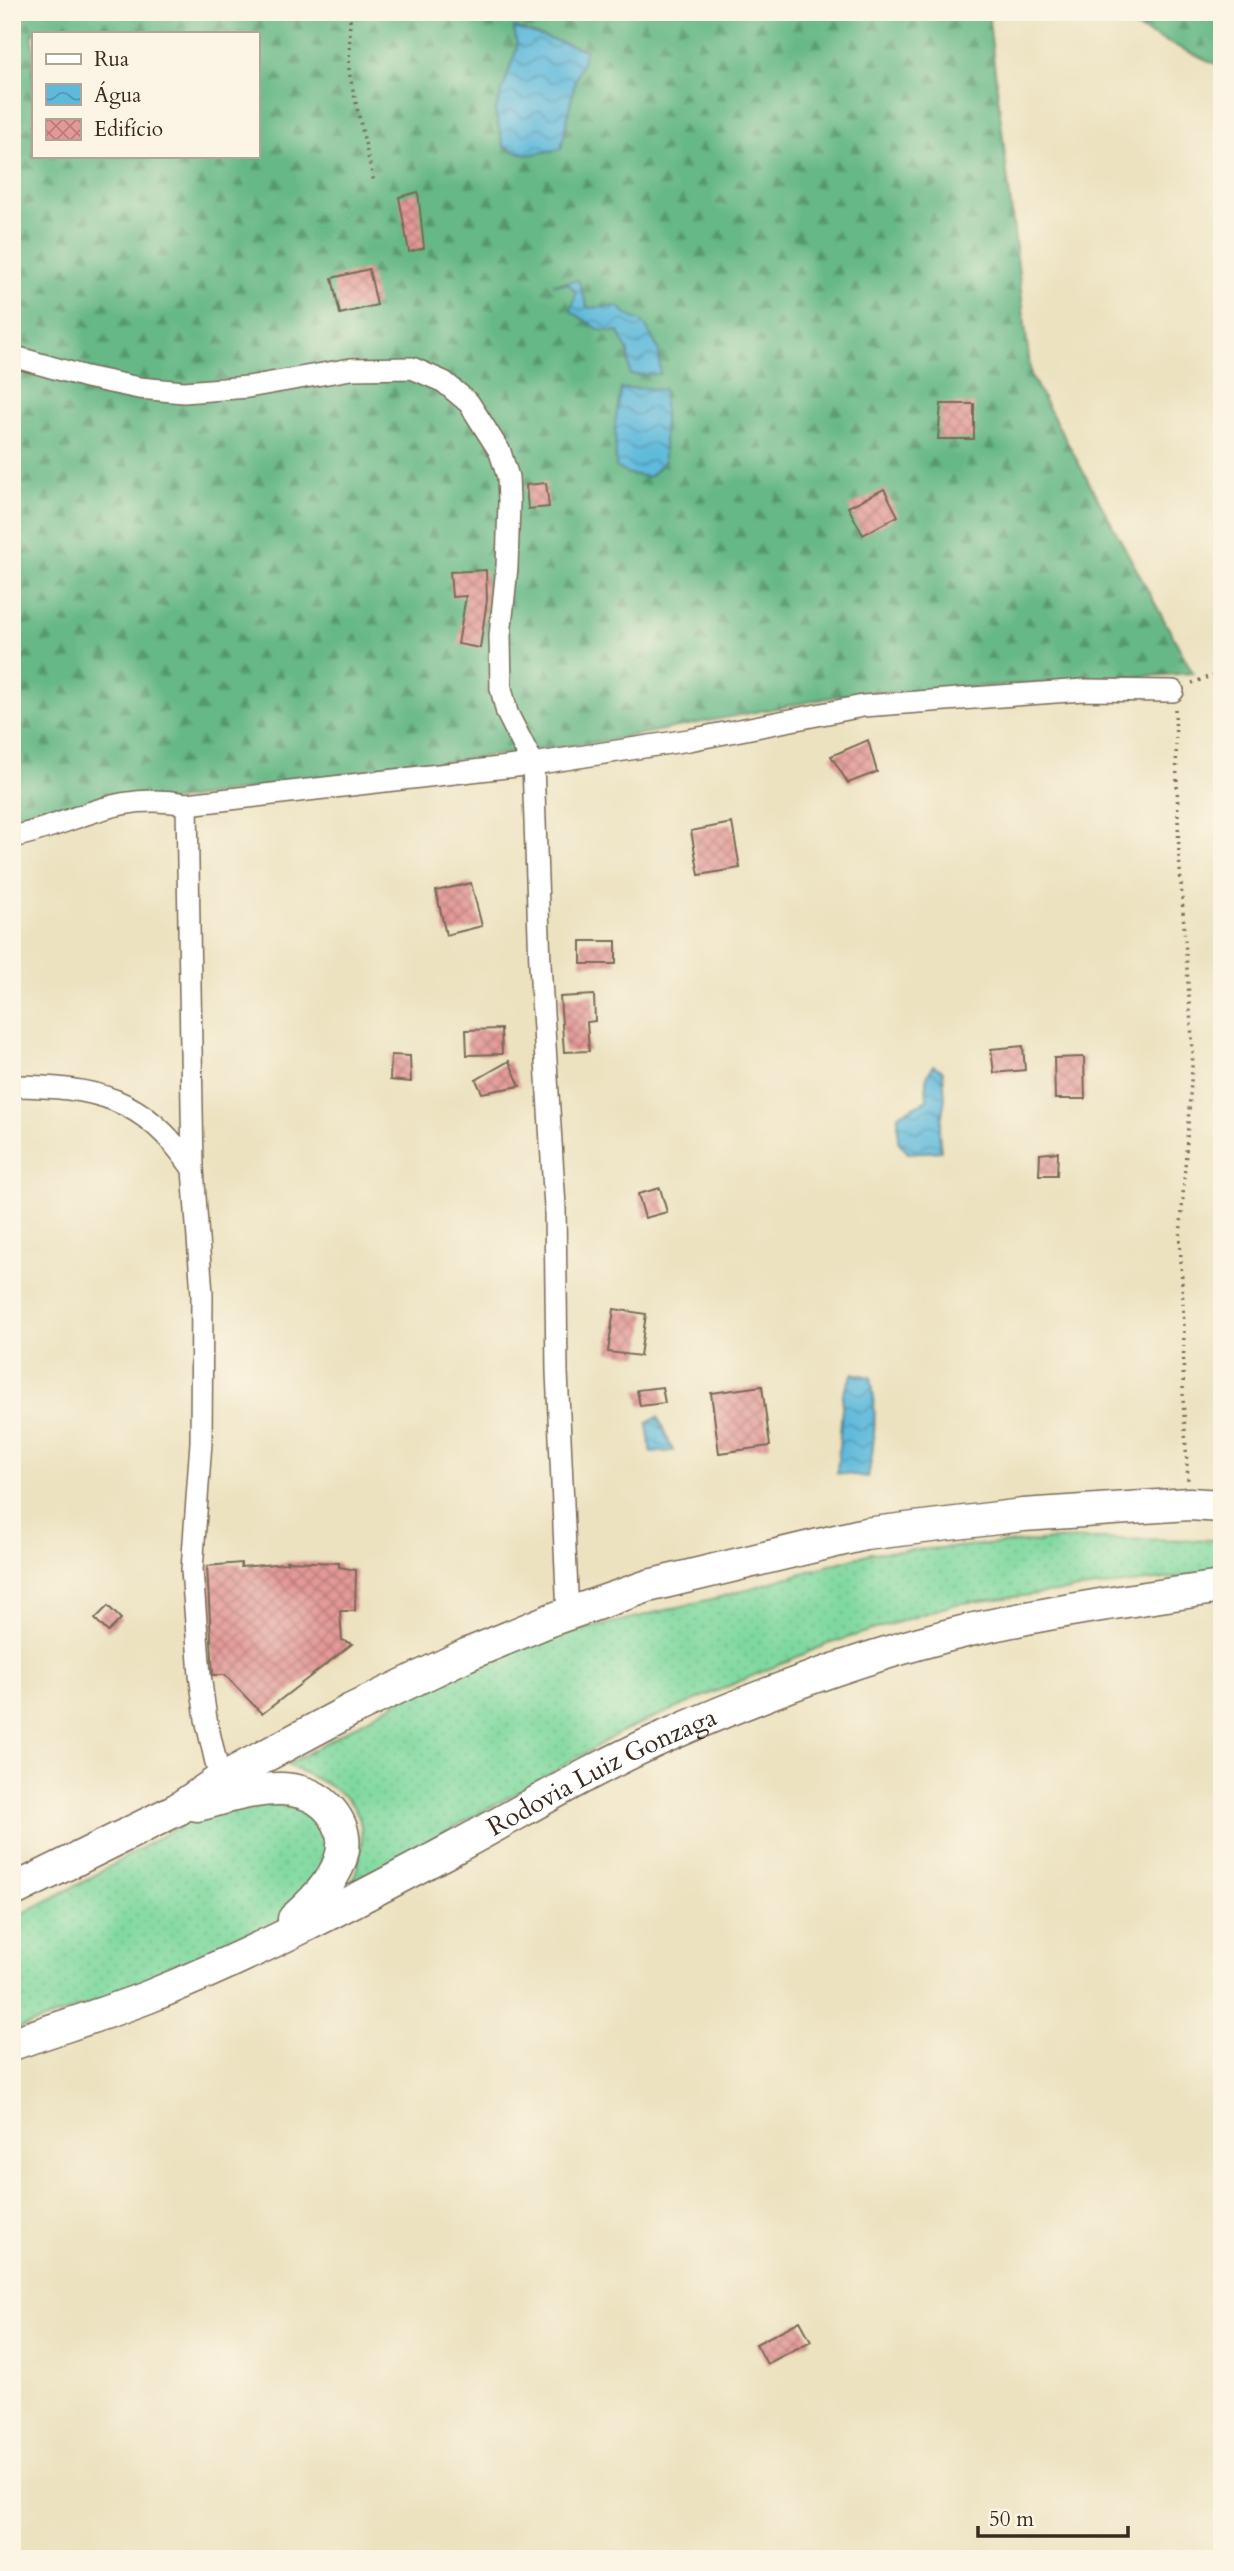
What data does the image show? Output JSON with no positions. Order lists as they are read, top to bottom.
{
  "streets": {
    "highway": ["Rodovia Luiz Gonzaga"]
  },
  "legend": ["Rua", "Água", "Edifício"],
  "scale_bar": "50 m"
}
